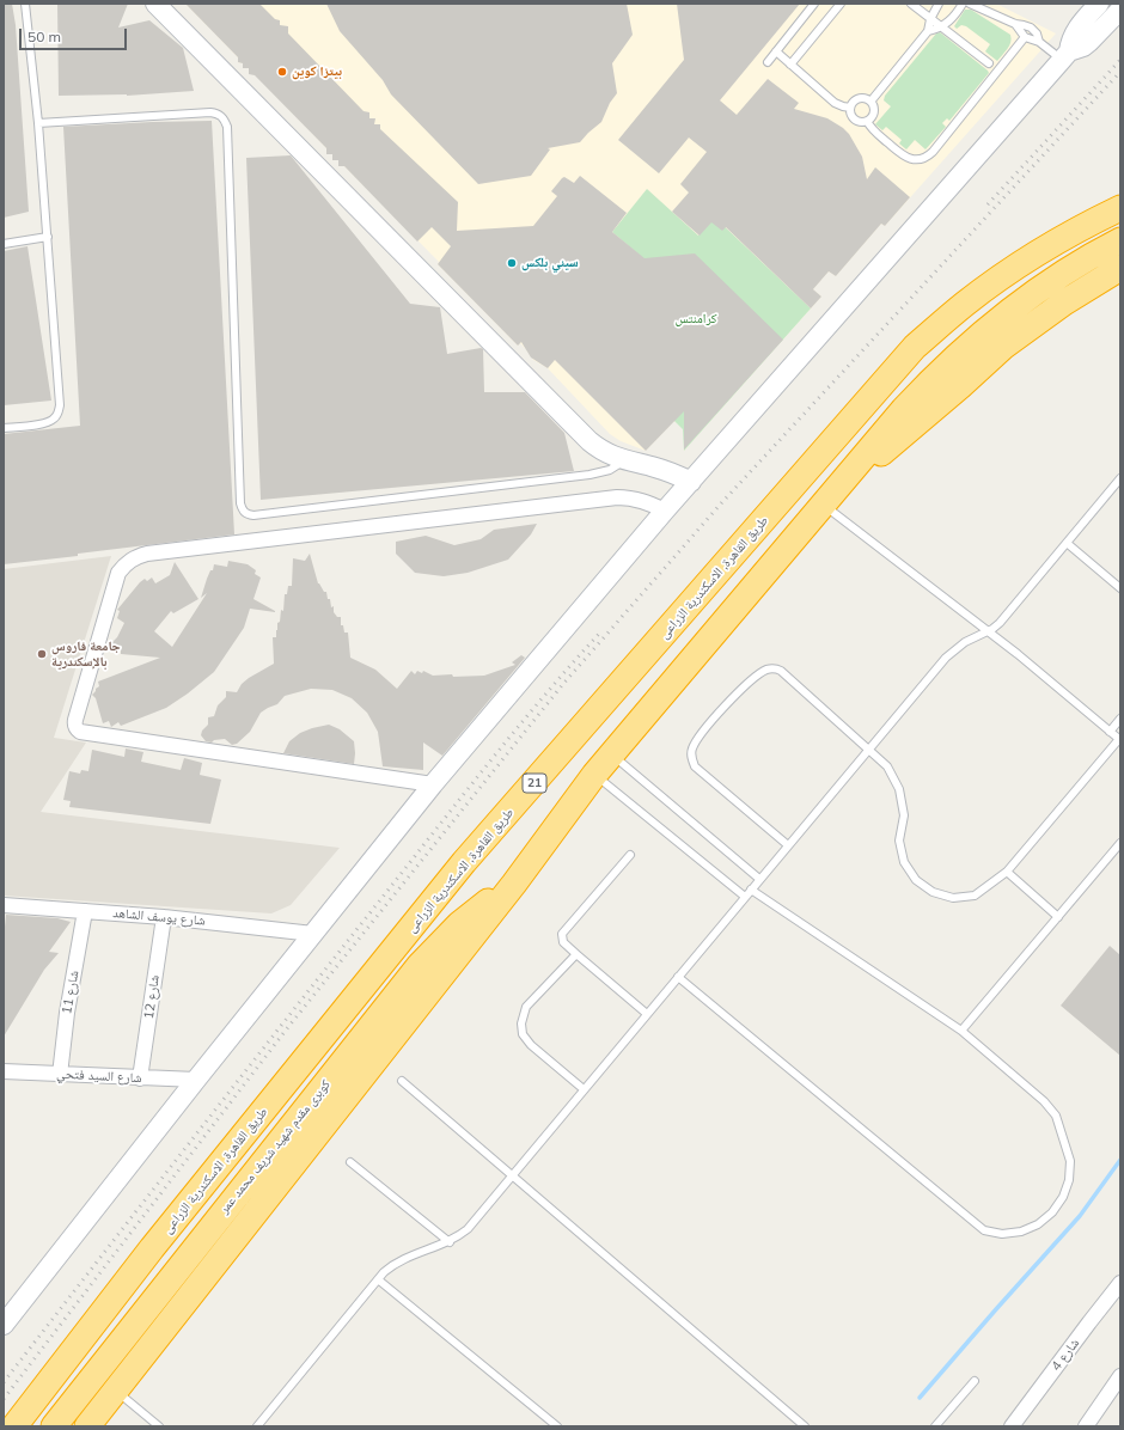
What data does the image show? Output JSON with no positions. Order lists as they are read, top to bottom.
{
  "streets": {
    "highway": ["طريق القاهرة, الاسكندرية الزراعى", "21", "كوبرى مقدم شهيد شريف محمد عمر"],
    "street": [
      "شارع يوسف الشاهد",
      "شارع 11",
      "شارع 12",
      "شارع السيد فتحي",
      "شارع 4"
    ]
  },
  "crossings": [
    ["شارع يوسف الشاهد", "شارع 11"],
    ["شارع يوسف الشاهد", "شارع 12"],
    ["شارع 11", "شارع السيد فتحي"],
    ["شارع 12", "شارع السيد فتحي"]
  ],
  "parks": ["كرامنتس"],
  "places": ["بيتزا كوين", "سيني بلكس", "جامعة فاروس بالإسكندرية"],
  "scale_bar": "50 m"
}
